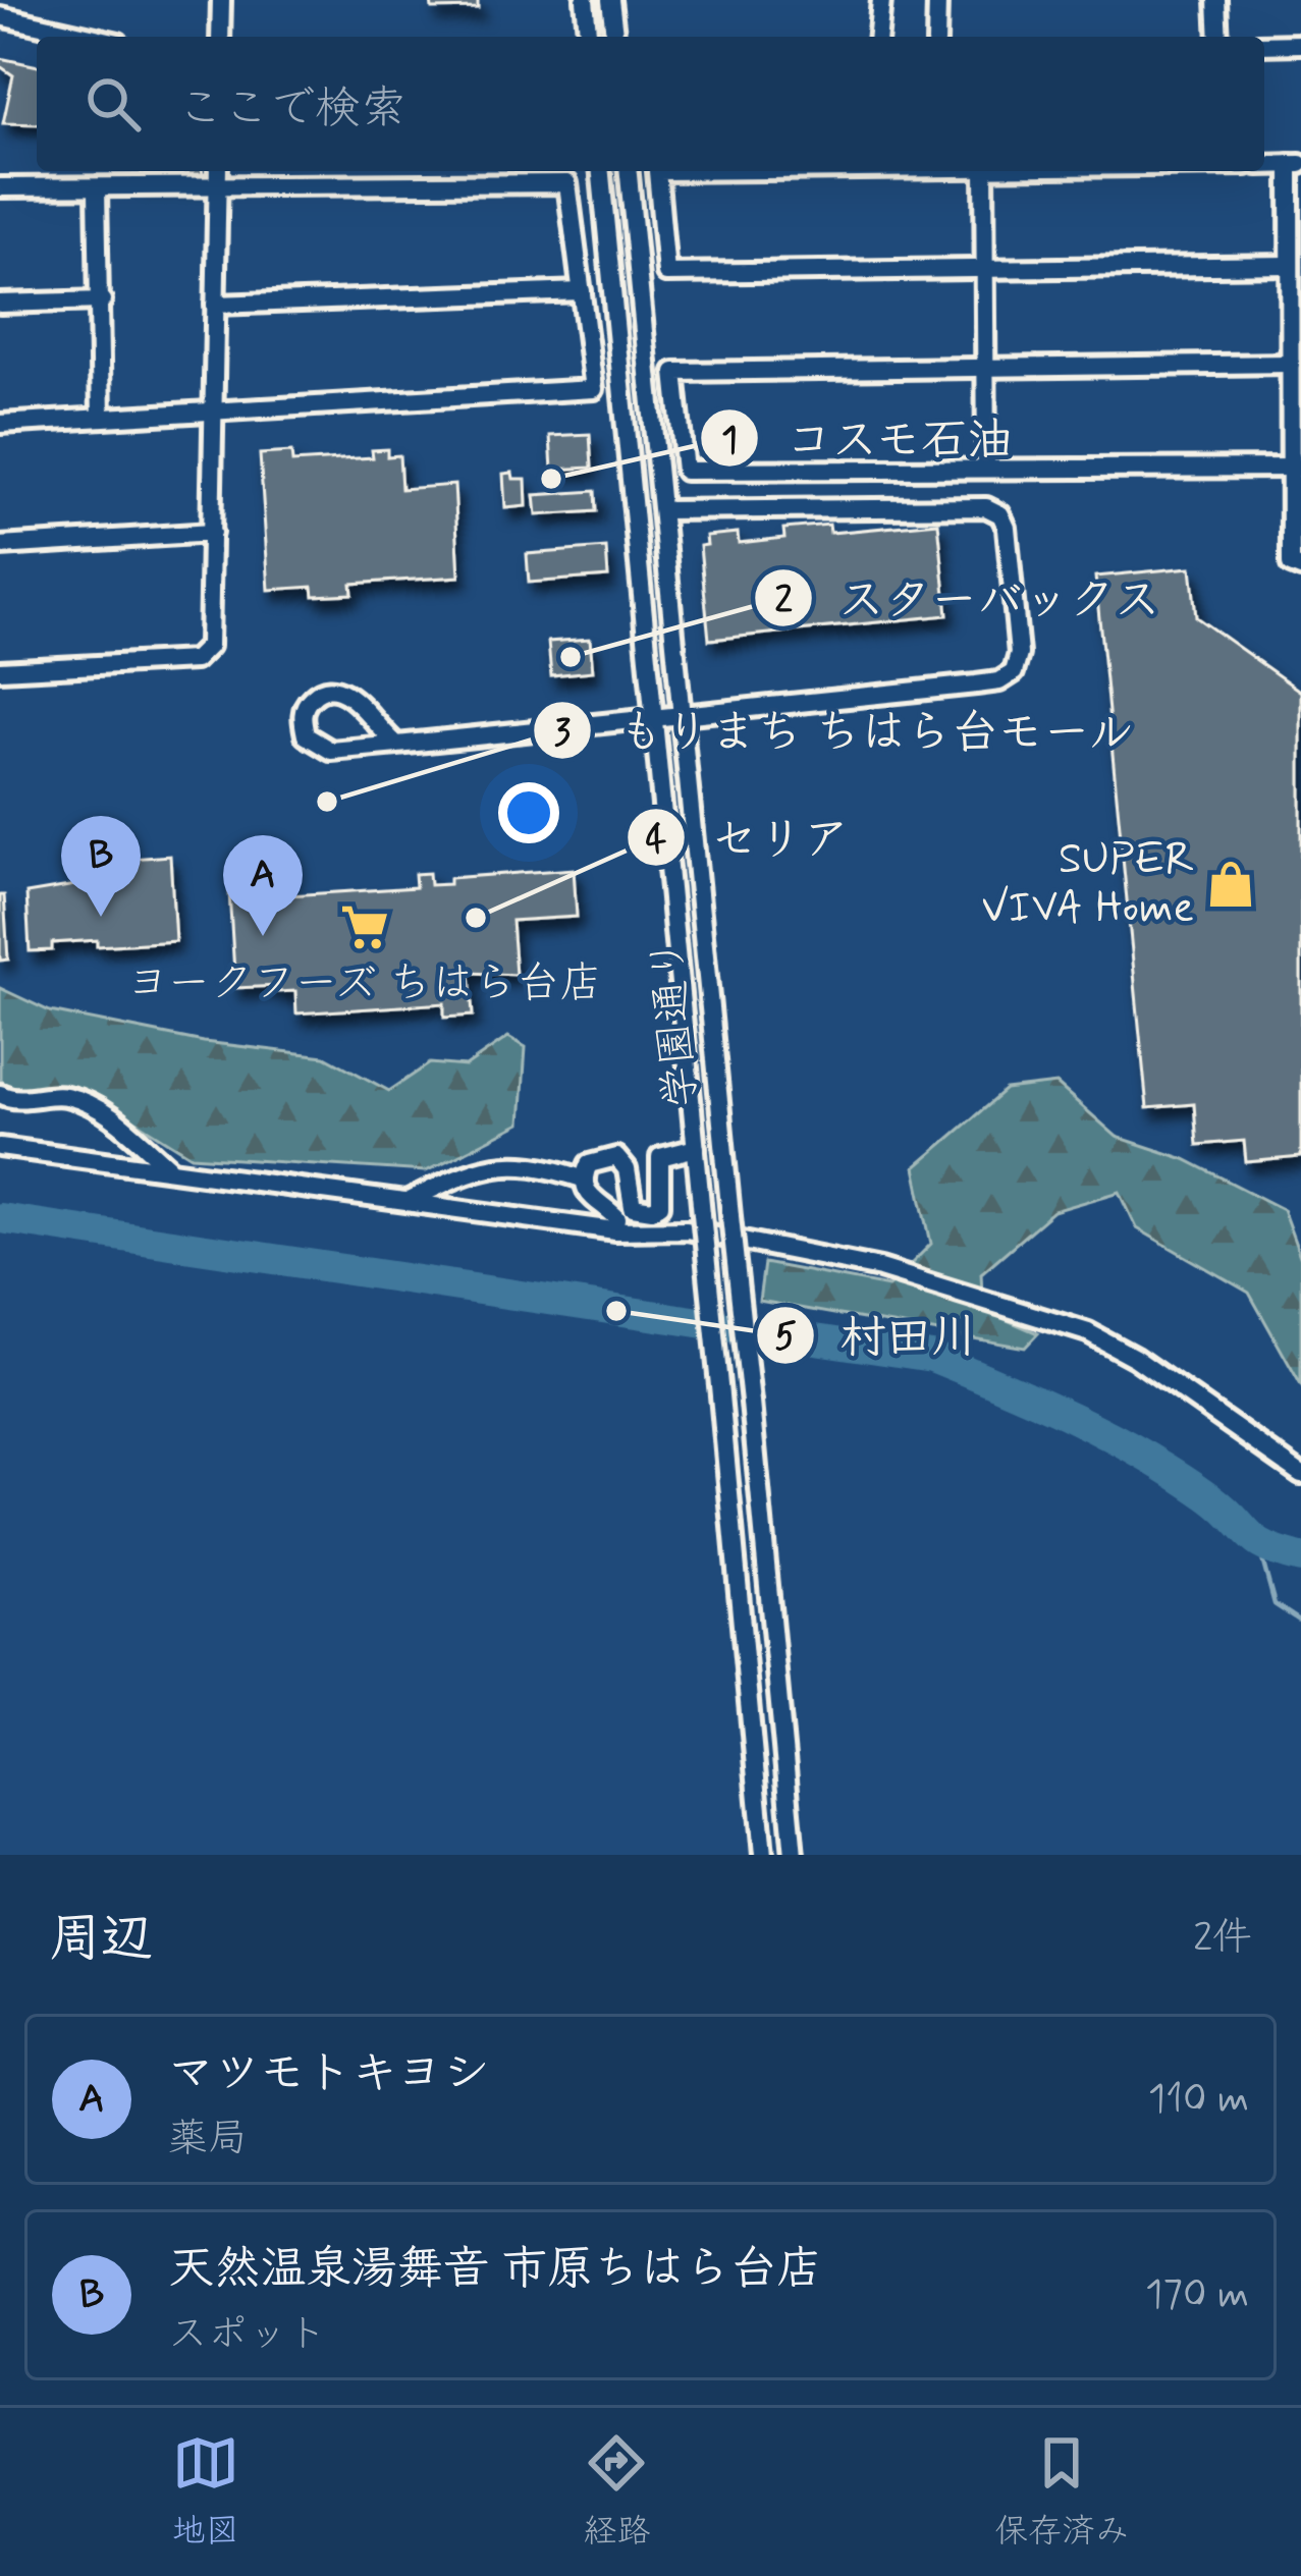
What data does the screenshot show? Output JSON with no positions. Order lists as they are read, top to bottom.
{
  "streets": {
    "street": ["学園通り"]
  },
  "places": {
    "other": [
      "コスモ石油",
      "スターバックス",
      "もりまち ちはら台モール",
      "セリア",
      "村田川"
    ],
    "shop": ["SUPER VIVA Home"],
    "supermarket": ["ヨークフーズ ちはら台店"]
  },
  "page": {
    "search": "ここで検索",
    "pins": ["B", "A"],
    "heading": ["周辺", "2件"],
    "list": [
      {
        "mark": "A",
        "name": "マツモトキヨシ",
        "note": "薬局",
        "value": "110 m"
      },
      {
        "mark": "B",
        "name": "天然温泉湯舞音 市原ちはら台店",
        "note": "スポット",
        "value": "170 m"
      }
    ],
    "nav": ["地図", "経路", "保存済み"]
  }
}
